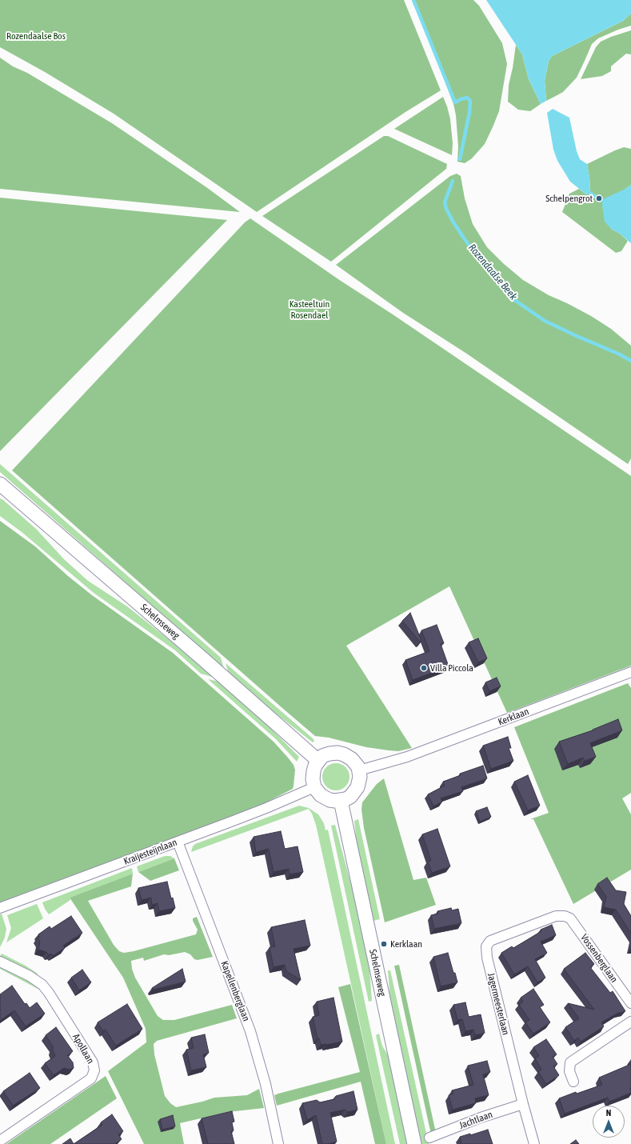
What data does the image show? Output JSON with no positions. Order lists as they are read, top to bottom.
{
  "streets": {
    "main road": ["Schelmseweg"],
    "street": [
      "Kerklaan",
      "Kraijesteijnlaan",
      "Vossenberglaan",
      "Kapellenberglaan",
      "Jagermeesterlaan",
      "Apollaan",
      "Jachtlaan"
    ]
  },
  "crossings": [
    ["Schelmseweg", "Kerklaan"],
    ["Schelmseweg", "Kraijesteijnlaan"],
    ["Kerklaan", "Kraijesteijnlaan"],
    ["Kraijesteijnlaan", "Kapellenberglaan"],
    ["Vossenberglaan", "Jagermeesterlaan"],
    ["Jagermeesterlaan", "Jachtlaan"]
  ],
  "water": ["Rozendaalse Beek"],
  "parks": ["Rozendaalse Bos", "Kasteeltuin Rosendael"],
  "places": ["Schelpengrot", "Villa Piccola", "Kerklaan"],
  "north": "top"
}
